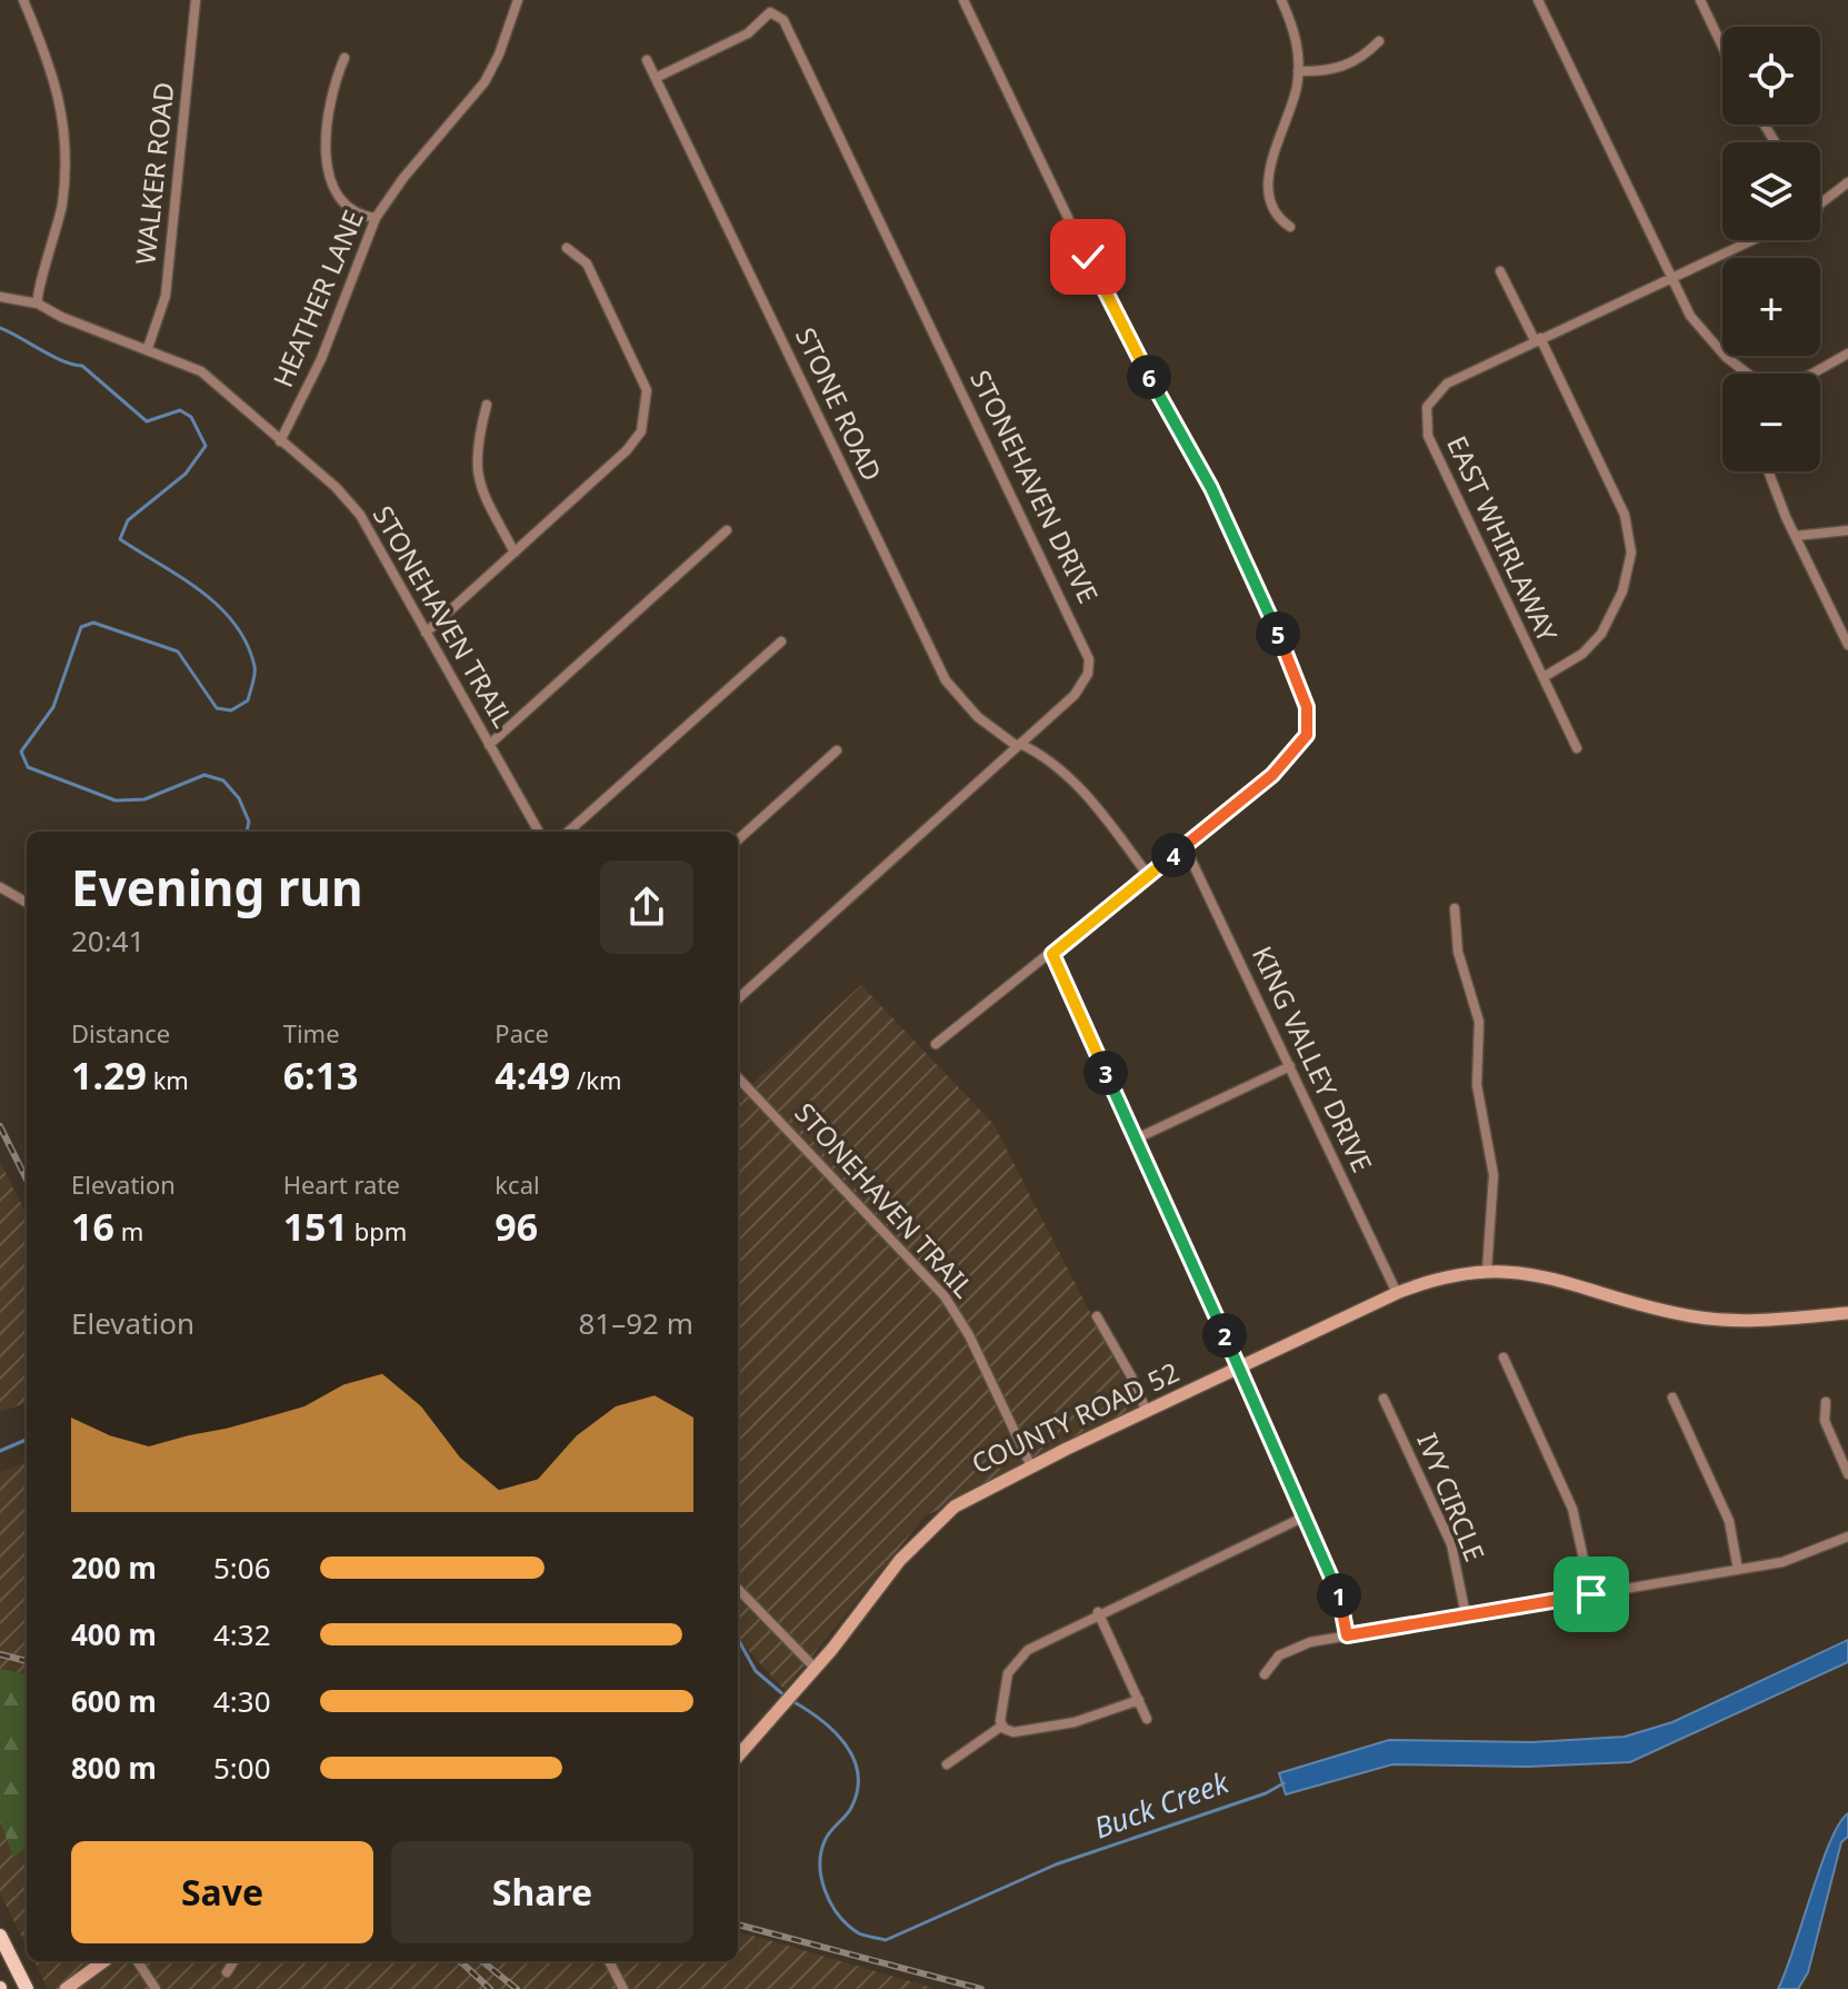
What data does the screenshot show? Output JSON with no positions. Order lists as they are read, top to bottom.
{
  "streets": {
    "street": [
      "WALKER ROAD",
      "HEATHER LANE",
      "STONE ROAD",
      "STONEHAVEN DRIVE",
      "EAST WHIRLAWAY",
      "STONEHAVEN TRAIL",
      "KING VALLEY DRIVE",
      "COUNTY ROAD 52",
      "IVY CIRCLE"
    ]
  },
  "crossings": [
    ["WALKER ROAD", "STONEHAVEN TRAIL"],
    ["HEATHER LANE", "STONEHAVEN TRAIL"],
    ["STONE ROAD", "STONEHAVEN DRIVE"],
    ["STONEHAVEN TRAIL", "COUNTY ROAD 52"],
    ["KING VALLEY DRIVE", "COUNTY ROAD 52"]
  ],
  "water": ["Buck Creek"],
  "page": {
    "map_buttons": ["+", "−"],
    "pins": [
      "6",
      "5",
      "4",
      "3",
      "2",
      "1"
    ],
    "heading": ["Evening run", "20:41"],
    "stats": [
      ["Distance", "1.29 km"],
      ["Time", "6:13"],
      ["Pace", "4:49 /km"],
      ["Elevation", "16 m"],
      ["Heart rate", "151 bpm"],
      ["kcal", "96"]
    ],
    "chart": ["Elevation", "81–92 m"],
    "list": [
      {
        "name": "200 m",
        "note": "5:06"
      },
      {
        "name": "400 m",
        "note": "4:32"
      },
      {
        "name": "600 m",
        "note": "4:30"
      },
      {
        "name": "800 m",
        "note": "5:00"
      }
    ],
    "buttons": ["Save", "Share"]
  }
}
